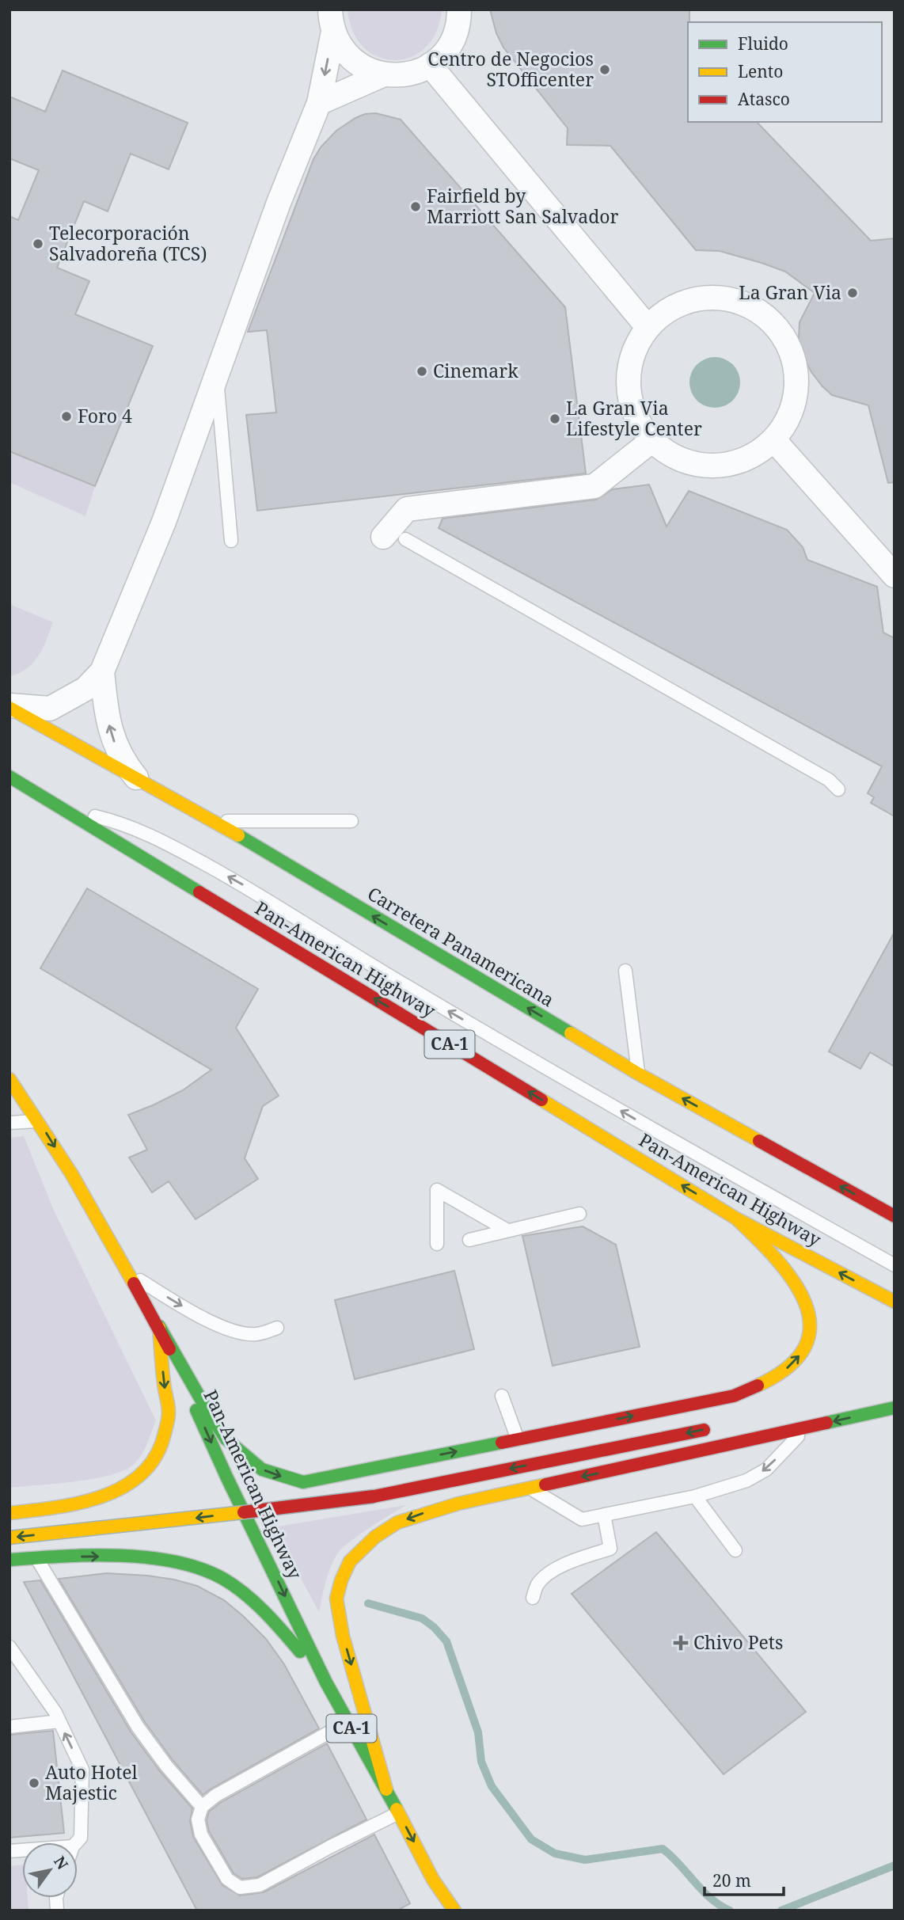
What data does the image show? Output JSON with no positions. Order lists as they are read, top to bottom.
{
  "streets": {
    "main road": ["Carretera Panamericana", "Pan-American Highway", "CA-1"]
  },
  "one_way": ["Carretera Panamericana"],
  "places": {
    "other": [
      "Centro de Negocios STOfficenter",
      "Fairfield by Marriott San Salvador",
      "Telecorporación Salvadoreña (TCS)",
      "La Gran Via",
      "Cinemark",
      "Foro 4",
      "La Gran Via Lifestyle Center",
      "Auto Hotel Majestic"
    ],
    "health": ["Chivo Pets"]
  },
  "legend": ["Fluido", "Lento", "Atasco"],
  "scale_bar": "20 m",
  "north": "top right"
}
